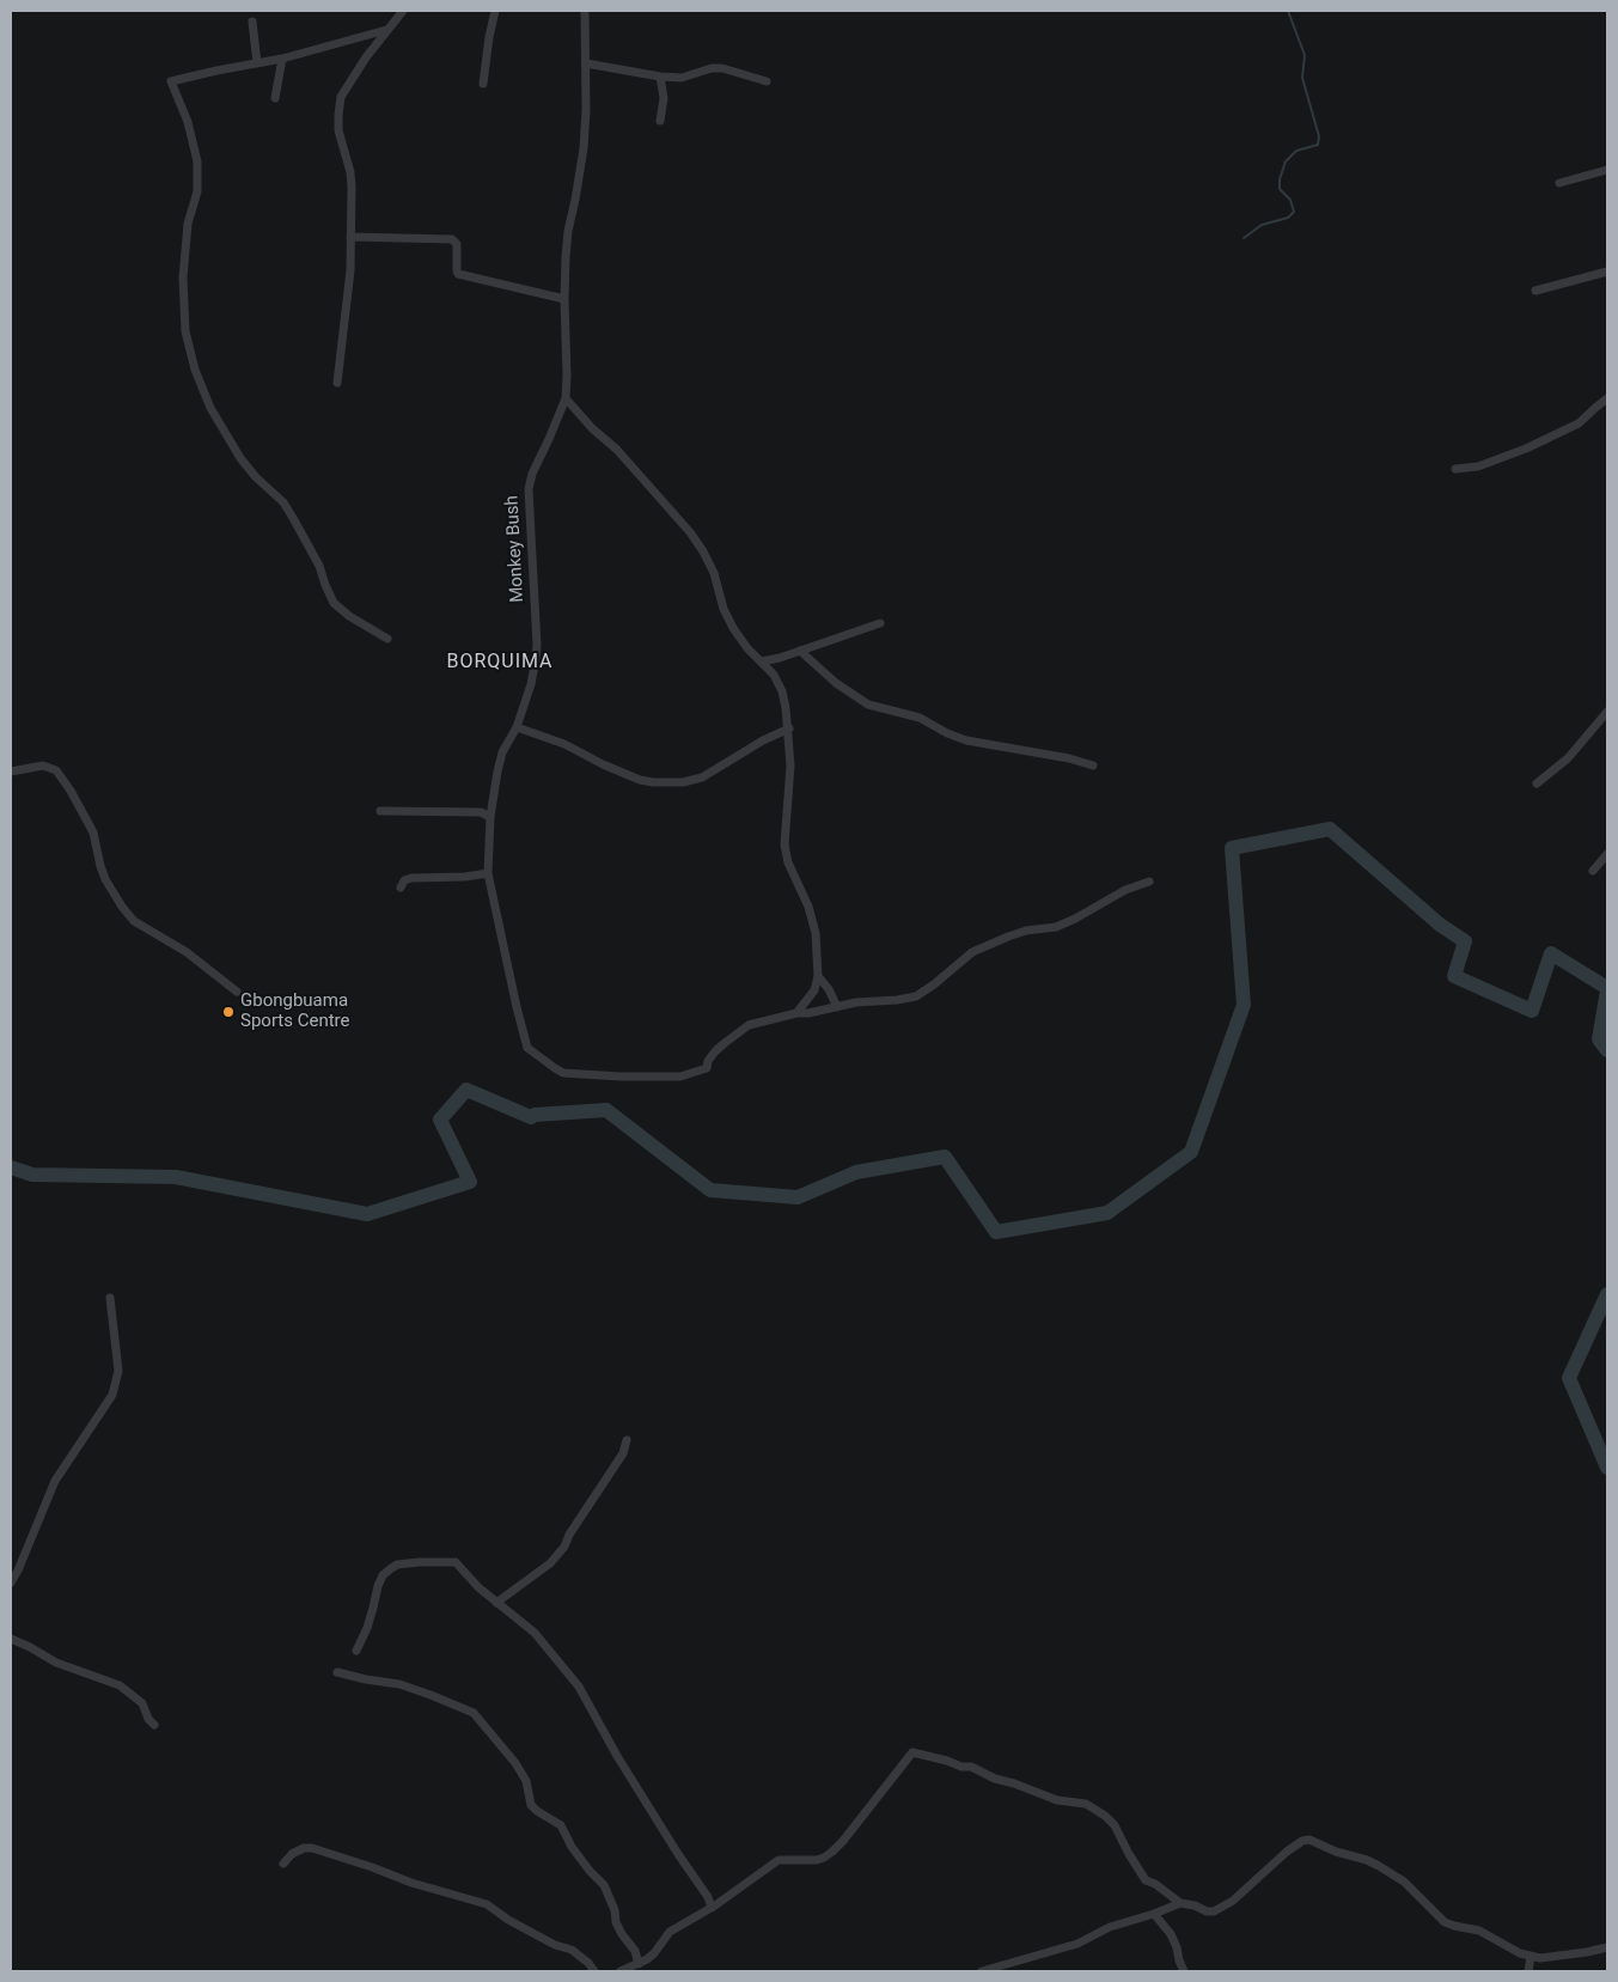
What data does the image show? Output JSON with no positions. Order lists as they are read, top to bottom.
{
  "streets": {
    "street": ["Monkey Bush"]
  },
  "districts": ["BORQUIMA"],
  "places": ["Gbongbuama Sports Centre"]
}
